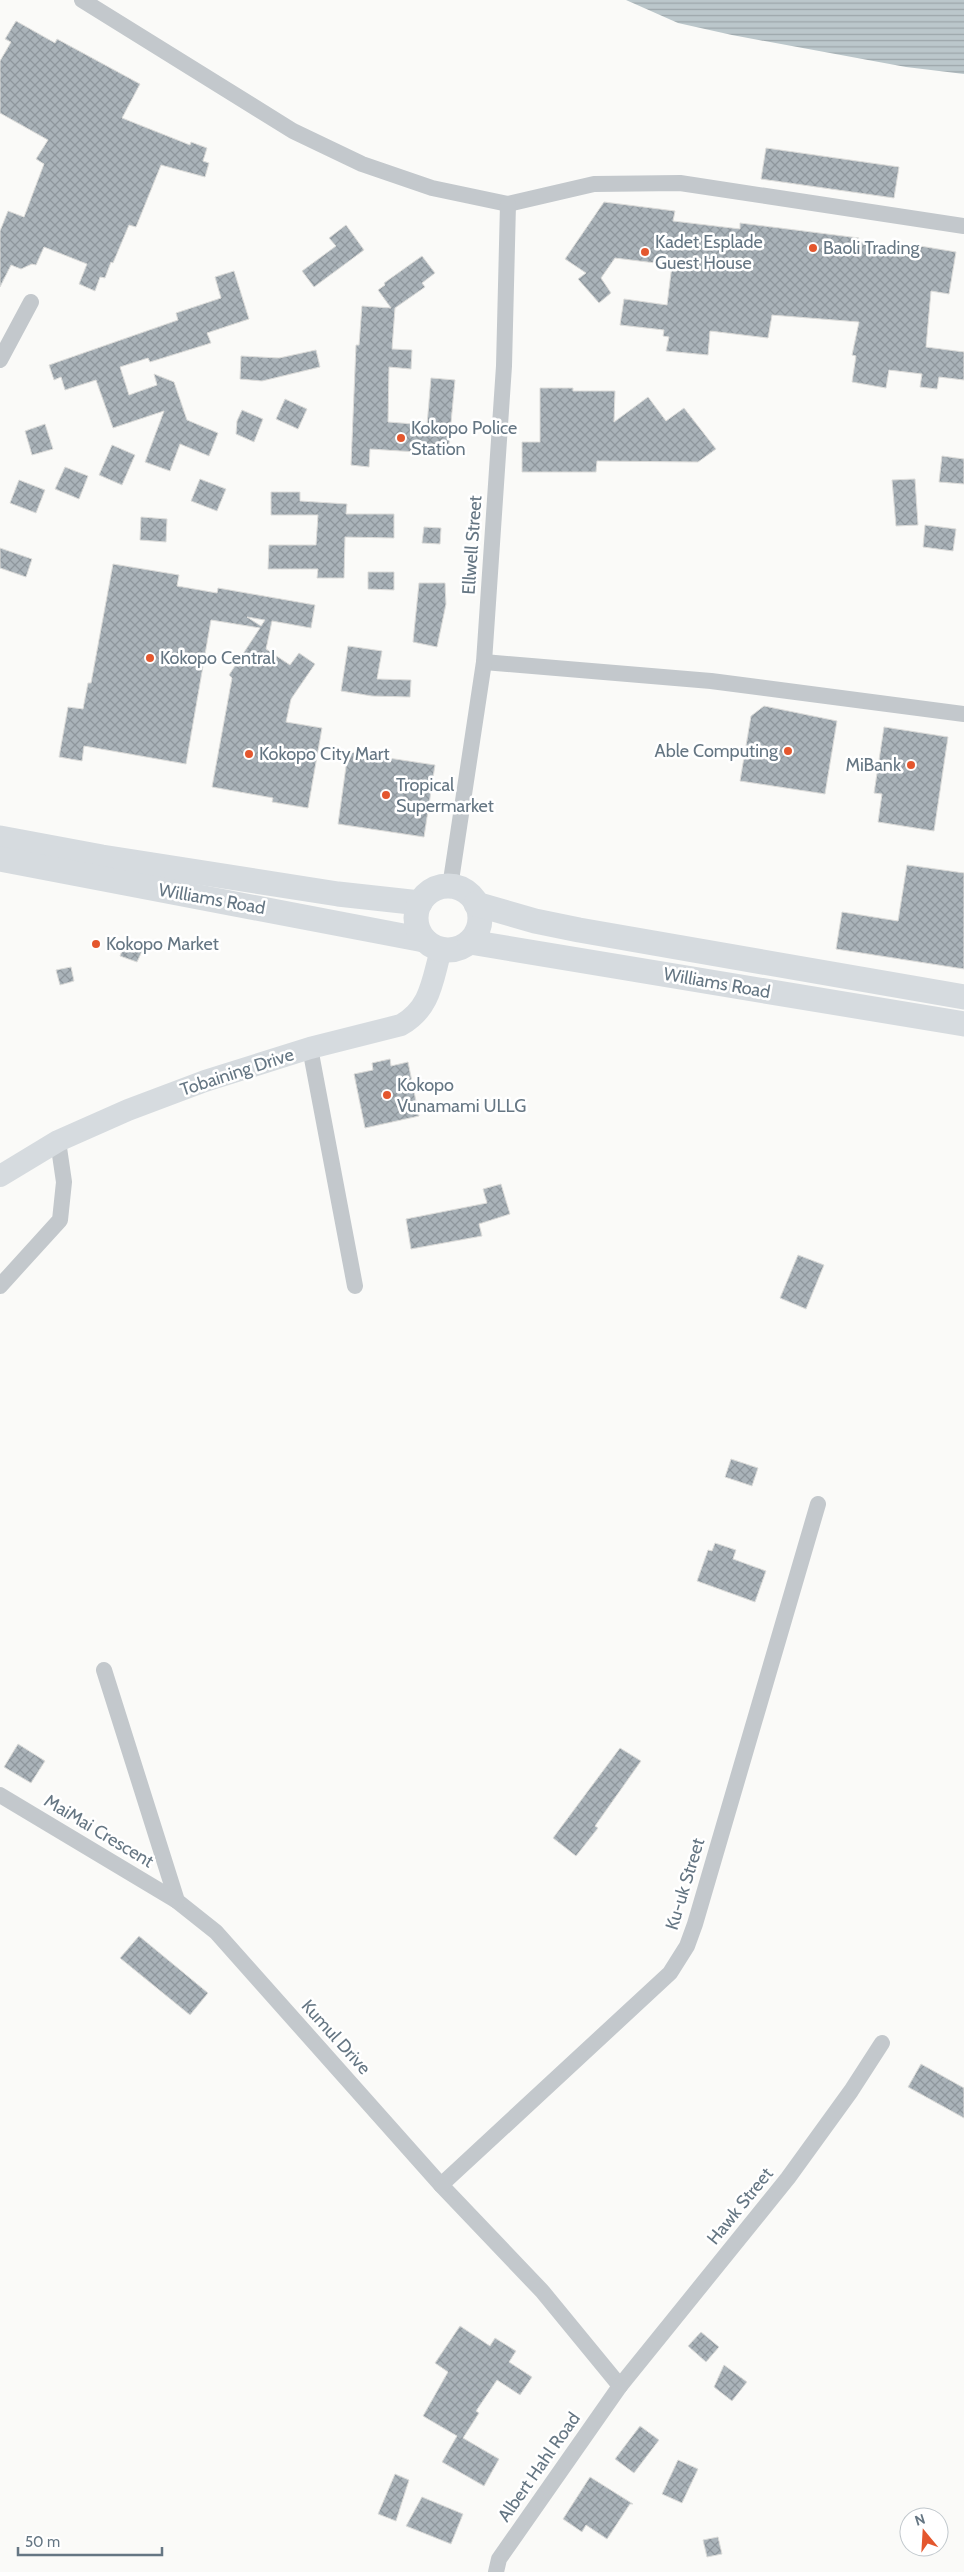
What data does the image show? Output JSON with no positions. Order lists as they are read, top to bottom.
{
  "streets": {
    "main road": ["Williams Road"],
    "street": [
      "Ellwell Street",
      "Tobaining Drive",
      "MaiMai Crescent",
      "Ku-uk Street",
      "Kumul Drive",
      "Hawk Street",
      "Albert Hahl Road"
    ]
  },
  "crossings": [
    ["Ellwell Street", "Williams Road"],
    ["Ellwell Street", "Tobaining Drive"],
    ["Williams Road", "Tobaining Drive"],
    ["MaiMai Crescent", "Kumul Drive"],
    ["Ku-uk Street", "Kumul Drive"],
    ["Kumul Drive", "Hawk Street"],
    ["Kumul Drive", "Albert Hahl Road"],
    ["Hawk Street", "Albert Hahl Road"]
  ],
  "places": [
    "Baoli Trading",
    "Kadet Esplade Guest House",
    "Kokopo Police Station",
    "Kokopo Central",
    "Able Computing",
    "Kokopo City Mart",
    "MiBank",
    "Tropical Supermarket",
    "Kokopo Market",
    "Kokopo Vunamami ULLG"
  ],
  "scale_bar": "50 m",
  "north": "top"
}
